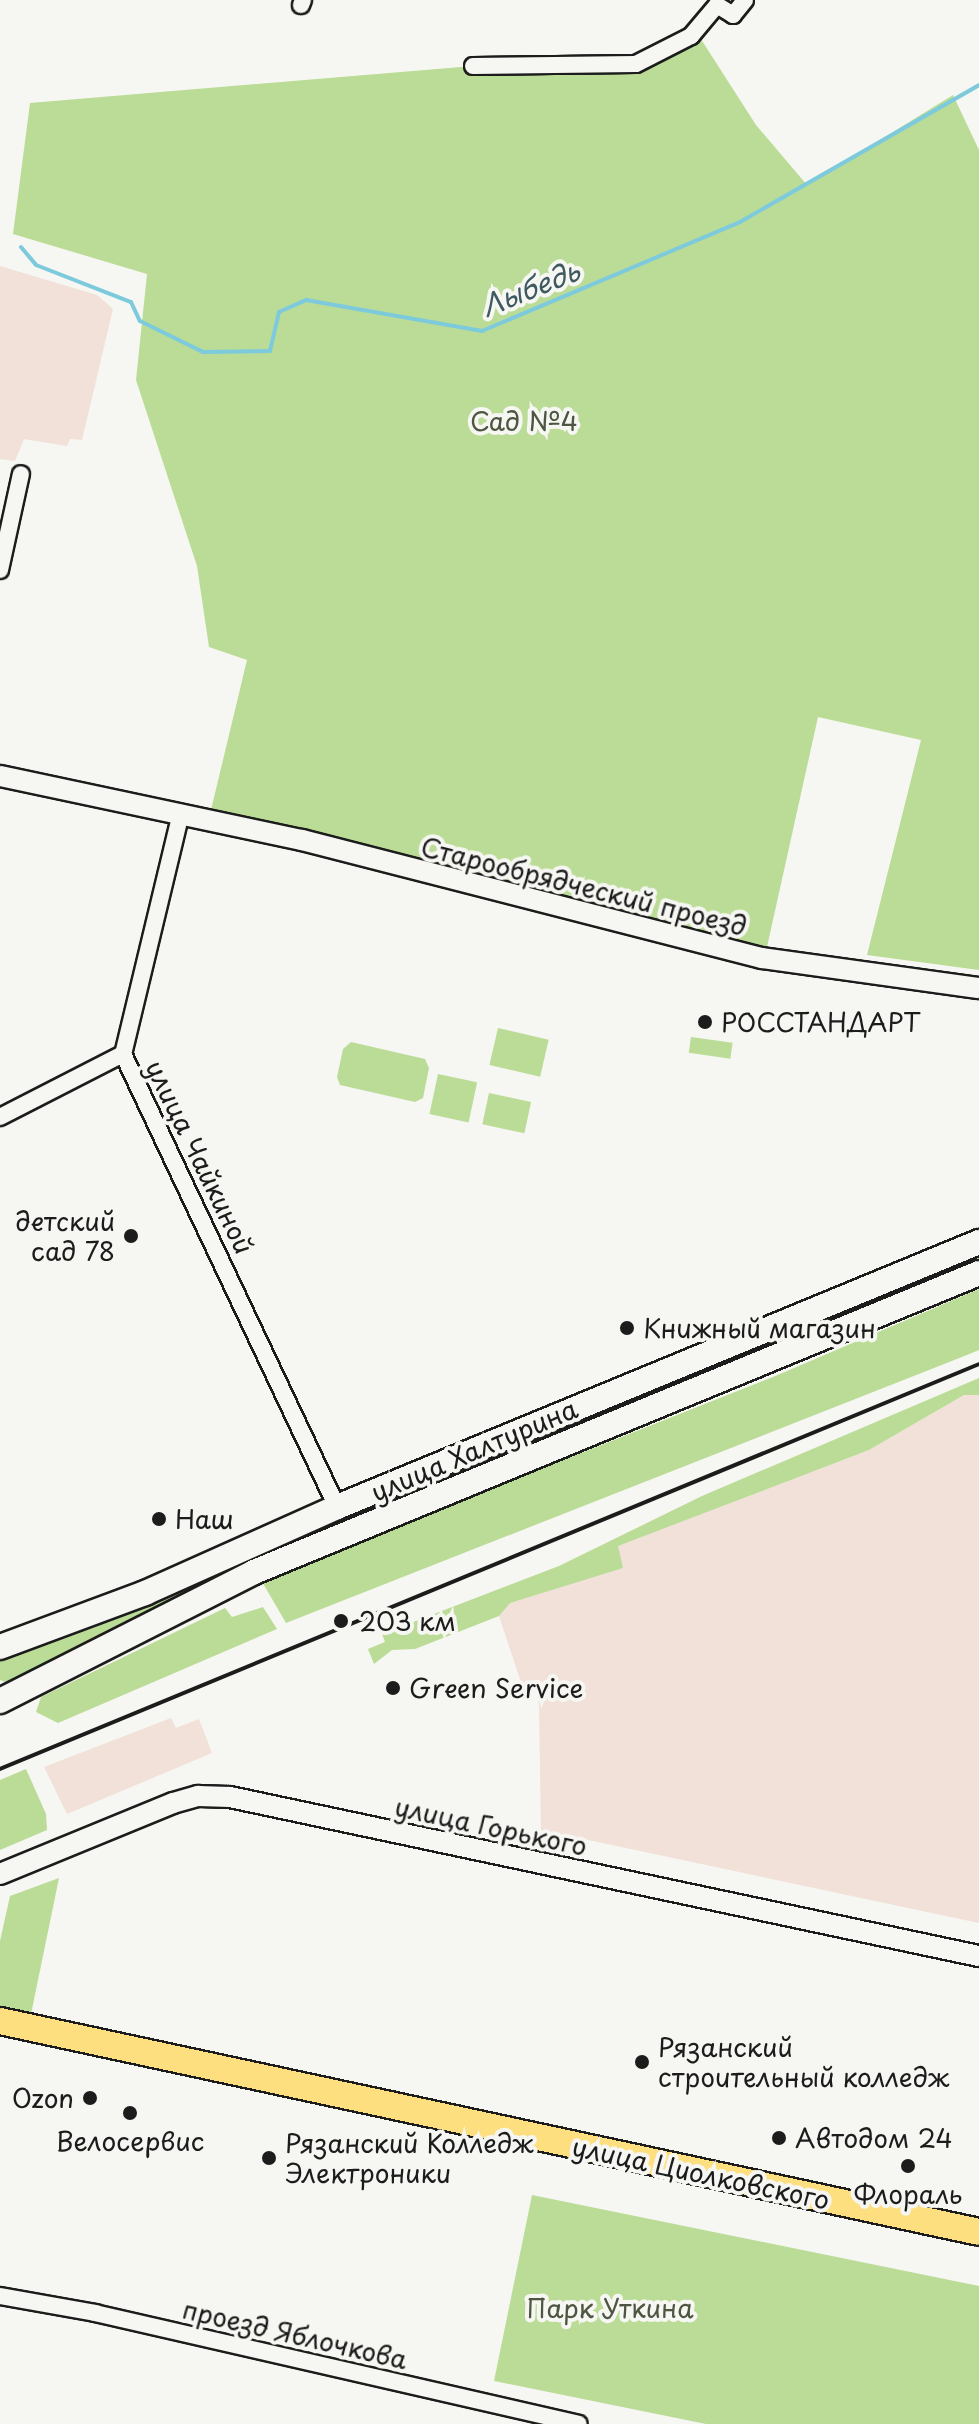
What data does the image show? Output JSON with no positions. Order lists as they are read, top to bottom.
{
  "streets": {
    "main road": ["улица Халтурина", "улица Циолковского"],
    "street": [
      "Старообрядческий проезд",
      "улица Чайкиной",
      "улица Горького",
      "проезд Яблочкова"
    ]
  },
  "crossings": [
    ["Старообрядческий проезд", "улица Чайкиной"],
    ["улица Чайкиной", "улица Халтурина"]
  ],
  "water": ["Лыбедь"],
  "parks": ["Сад №4", "Парк Уткина"],
  "places": [
    "РОССТАНДАРТ",
    "детский сад 78",
    "Книжный магазин",
    "Наш",
    "203 км",
    "Green Service",
    "Рязанский строительный колледж",
    "Ozon",
    "Велосервис",
    "Автодом 24",
    "Рязанский Колледж Электроники",
    "Флораль"
  ]
}
